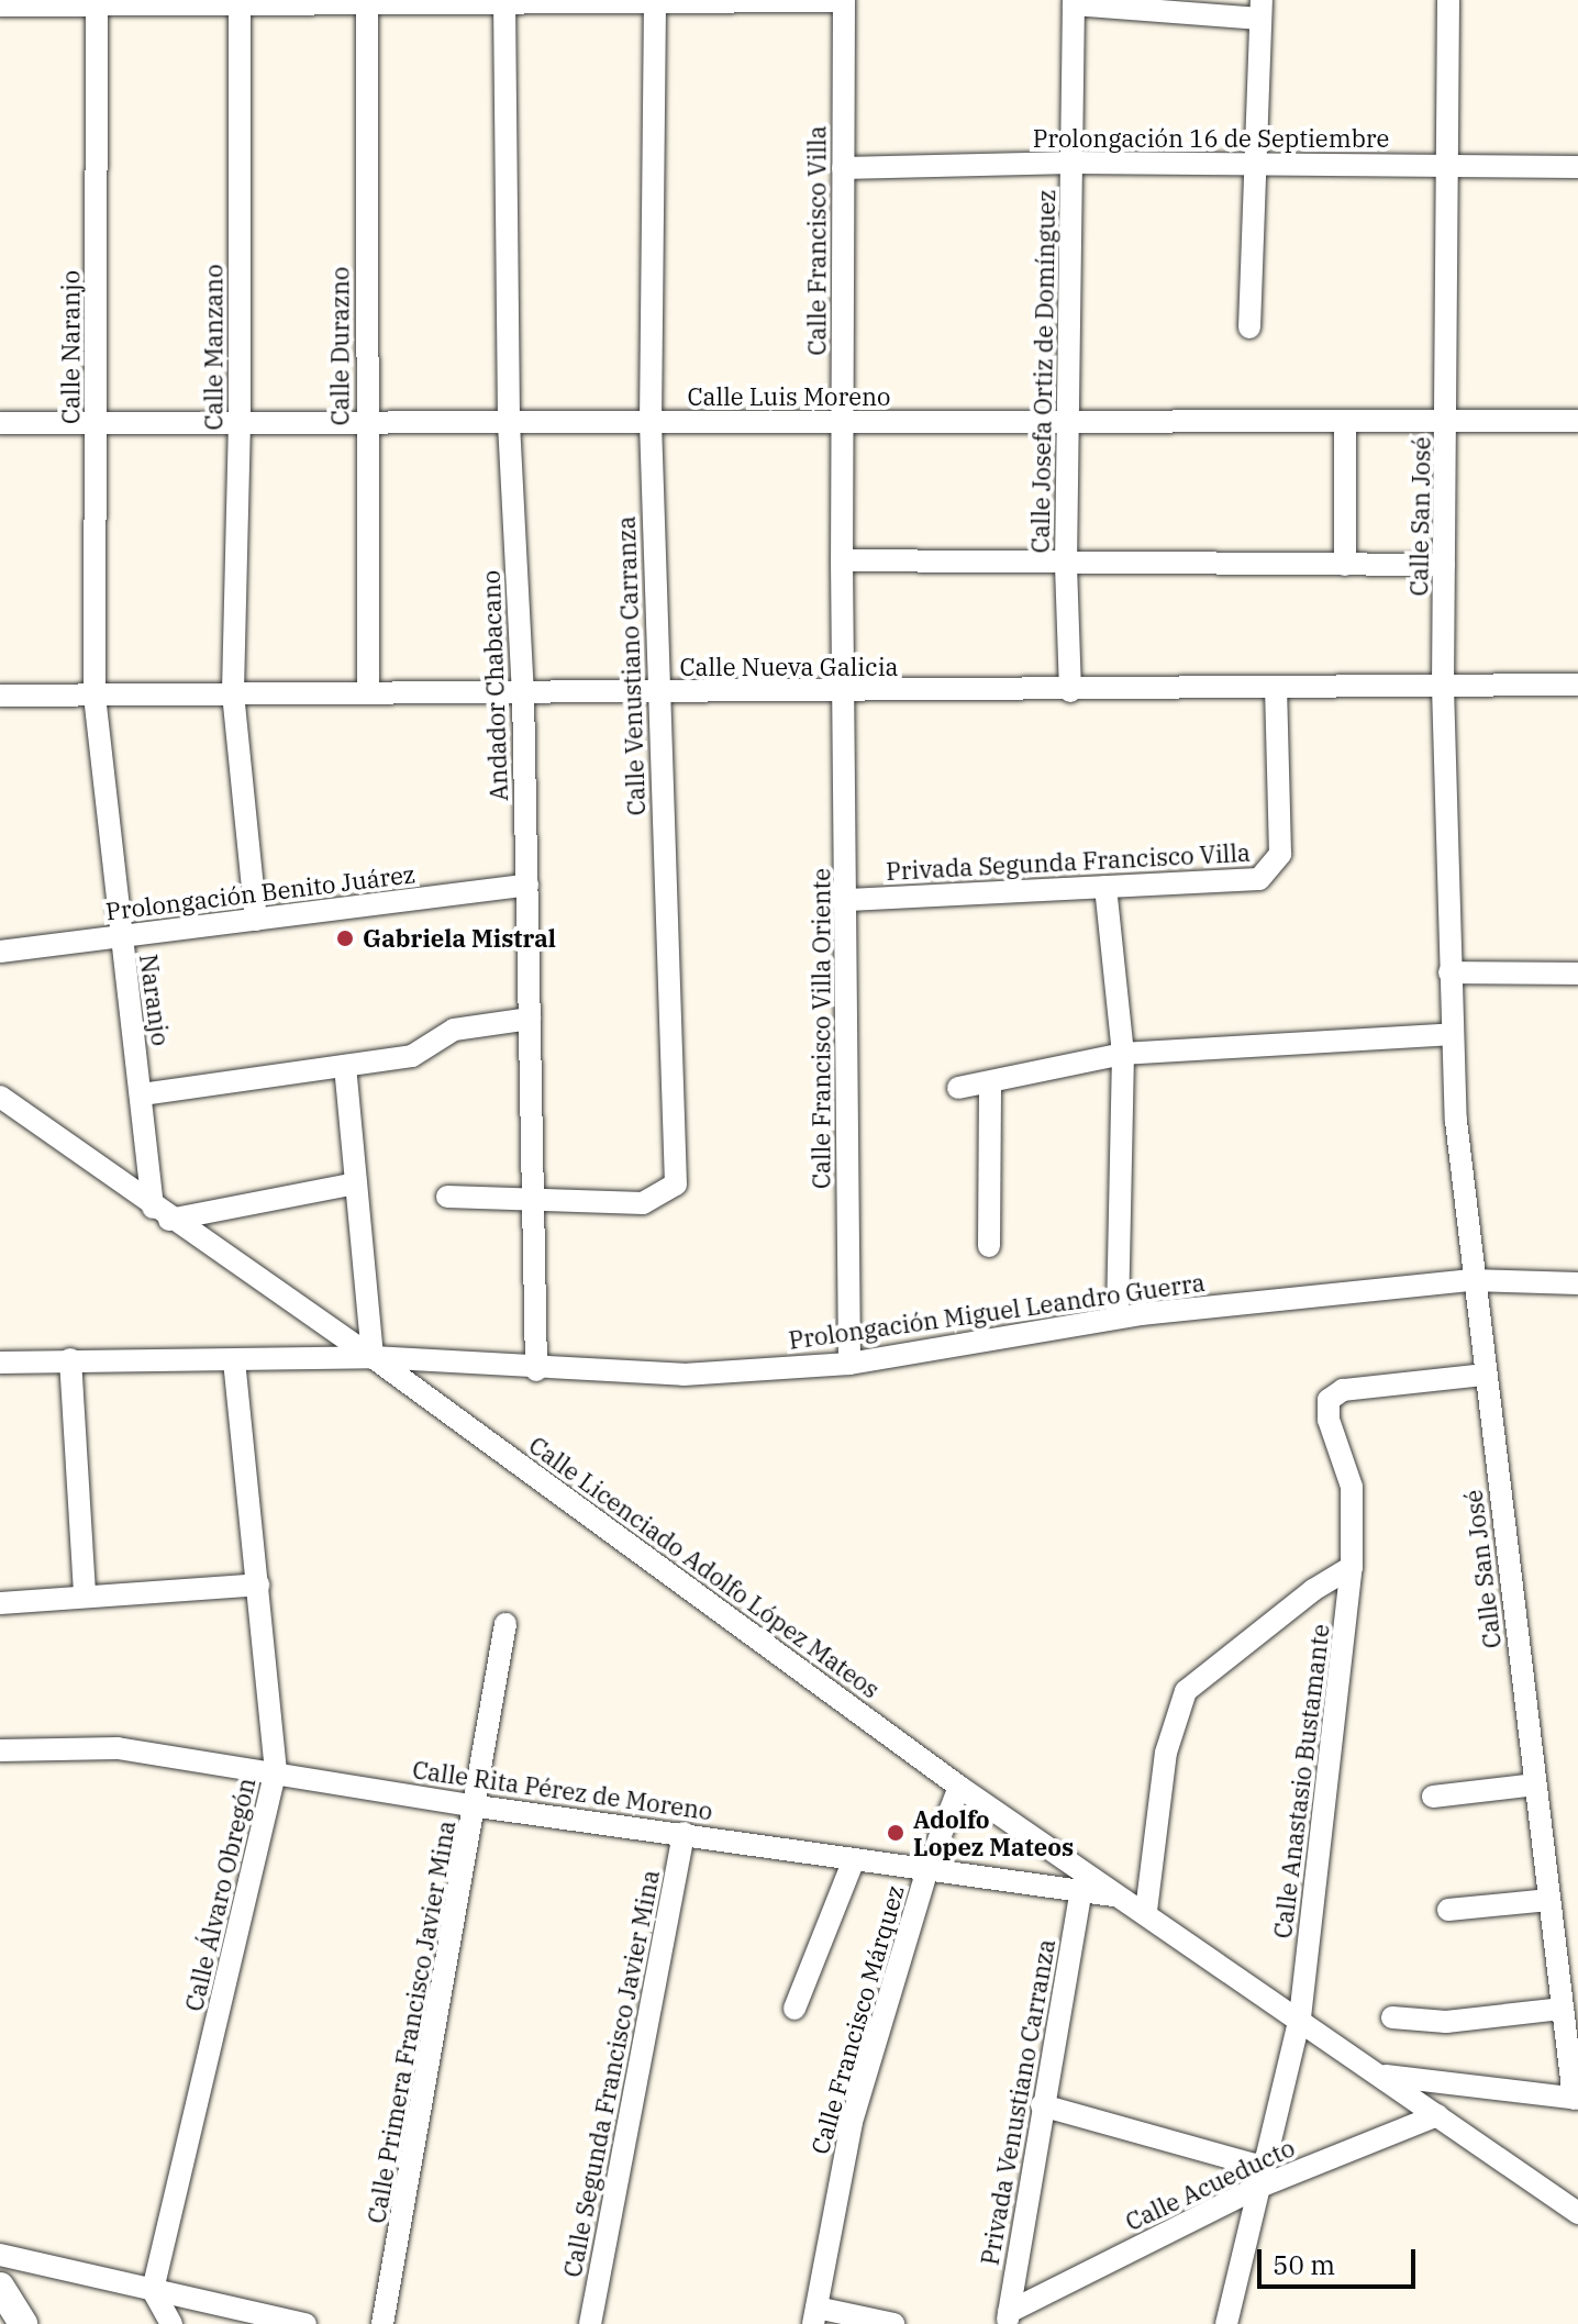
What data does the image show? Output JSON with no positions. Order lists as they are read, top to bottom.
{
  "streets": {
    "street": [
      "Prolongación 16 de Septiembre",
      "Calle Francisco Villa",
      "Calle Durazno",
      "Calle Naranjo",
      "Calle Manzano",
      "Calle Josefa Ortiz de Domínguez",
      "Calle Luis Moreno",
      "Calle San José",
      "Calle Venustiano Carranza",
      "Calle Nueva Galicia",
      "Andador Chabacano",
      "Privada Segunda Francisco Villa",
      "Prolongación Benito Juárez",
      "Naranjo",
      "Calle Francisco Villa Oriente",
      "Prolongación Miguel Leandro Guerra",
      "Calle Licenciado Adolfo López Mateos",
      "Calle Anastasio Bustamante",
      "Calle Rita Pérez de Moreno",
      "Calle Álvaro Obregón",
      "Calle Francisco Márquez",
      "Calle Primera Francisco Javier Mina",
      "Calle Segunda Francisco Javier Mina",
      "Privada Venustiano Carranza",
      "Calle Acueducto"
    ]
  },
  "crossings": [
    ["Prolongación 16 de Septiembre", "Calle Francisco Villa"],
    ["Prolongación 16 de Septiembre", "Calle Josefa Ortiz de Domínguez"],
    ["Prolongación 16 de Septiembre", "Calle San José"],
    ["Calle Francisco Villa", "Calle Luis Moreno"],
    ["Calle Francisco Villa", "Calle Nueva Galicia"],
    ["Calle Francisco Villa", "Calle Francisco Villa Oriente"],
    ["Calle Durazno", "Calle Luis Moreno"],
    ["Calle Durazno", "Calle Nueva Galicia"],
    ["Calle Naranjo", "Calle Luis Moreno"],
    ["Calle Naranjo", "Calle Nueva Galicia"],
    ["Calle Naranjo", "Naranjo"],
    ["Calle Manzano", "Calle Luis Moreno"],
    ["Calle Manzano", "Calle Nueva Galicia"],
    ["Calle Manzano", "Prolongación Benito Juárez"],
    ["Calle Josefa Ortiz de Domínguez", "Calle Luis Moreno"],
    ["Calle Josefa Ortiz de Domínguez", "Calle Nueva Galicia"],
    ["Calle Luis Moreno", "Calle San José"],
    ["Calle Luis Moreno", "Calle Venustiano Carranza"],
    ["Calle Luis Moreno", "Andador Chabacano"],
    ["Calle San José", "Calle Nueva Galicia"],
    ["Calle San José", "Prolongación Miguel Leandro Guerra"],
    ["Calle San José", "Calle Anastasio Bustamante"],
    ["Calle Venustiano Carranza", "Calle Nueva Galicia"],
    ["Calle Venustiano Carranza", "Andador Chabacano"],
    ["Calle Nueva Galicia", "Andador Chabacano"],
    ["Calle Nueva Galicia", "Privada Segunda Francisco Villa"],
    ["Calle Nueva Galicia", "Naranjo"],
    ["Calle Nueva Galicia", "Calle Francisco Villa Oriente"],
    ["Andador Chabacano", "Prolongación Benito Juárez"],
    ["Andador Chabacano", "Prolongación Miguel Leandro Guerra"],
    ["Privada Segunda Francisco Villa", "Calle Francisco Villa Oriente"],
    ["Prolongación Benito Juárez", "Naranjo"],
    ["Naranjo", "Calle Licenciado Adolfo López Mateos"],
    ["Calle Francisco Villa Oriente", "Prolongación Miguel Leandro Guerra"],
    ["Prolongación Miguel Leandro Guerra", "Calle Licenciado Adolfo López Mateos"],
    ["Prolongación Miguel Leandro Guerra", "Calle Álvaro Obregón"],
    ["Calle Licenciado Adolfo López Mateos", "Calle Anastasio Bustamante"],
    ["Calle Licenciado Adolfo López Mateos", "Calle Rita Pérez de Moreno"],
    ["Calle Licenciado Adolfo López Mateos", "Calle Francisco Márquez"],
    ["Calle Licenciado Adolfo López Mateos", "Calle Acueducto"],
    ["Calle Anastasio Bustamante", "Calle Acueducto"],
    ["Calle Rita Pérez de Moreno", "Calle Álvaro Obregón"],
    ["Calle Rita Pérez de Moreno", "Calle Francisco Márquez"],
    ["Calle Rita Pérez de Moreno", "Calle Primera Francisco Javier Mina"],
    ["Calle Rita Pérez de Moreno", "Calle Segunda Francisco Javier Mina"],
    ["Calle Rita Pérez de Moreno", "Privada Venustiano Carranza"],
    ["Privada Venustiano Carranza", "Calle Acueducto"]
  ],
  "places": ["Gabriela Mistral", "Adolfo Lopez Mateos"],
  "scale_bar": "50 m"
}
